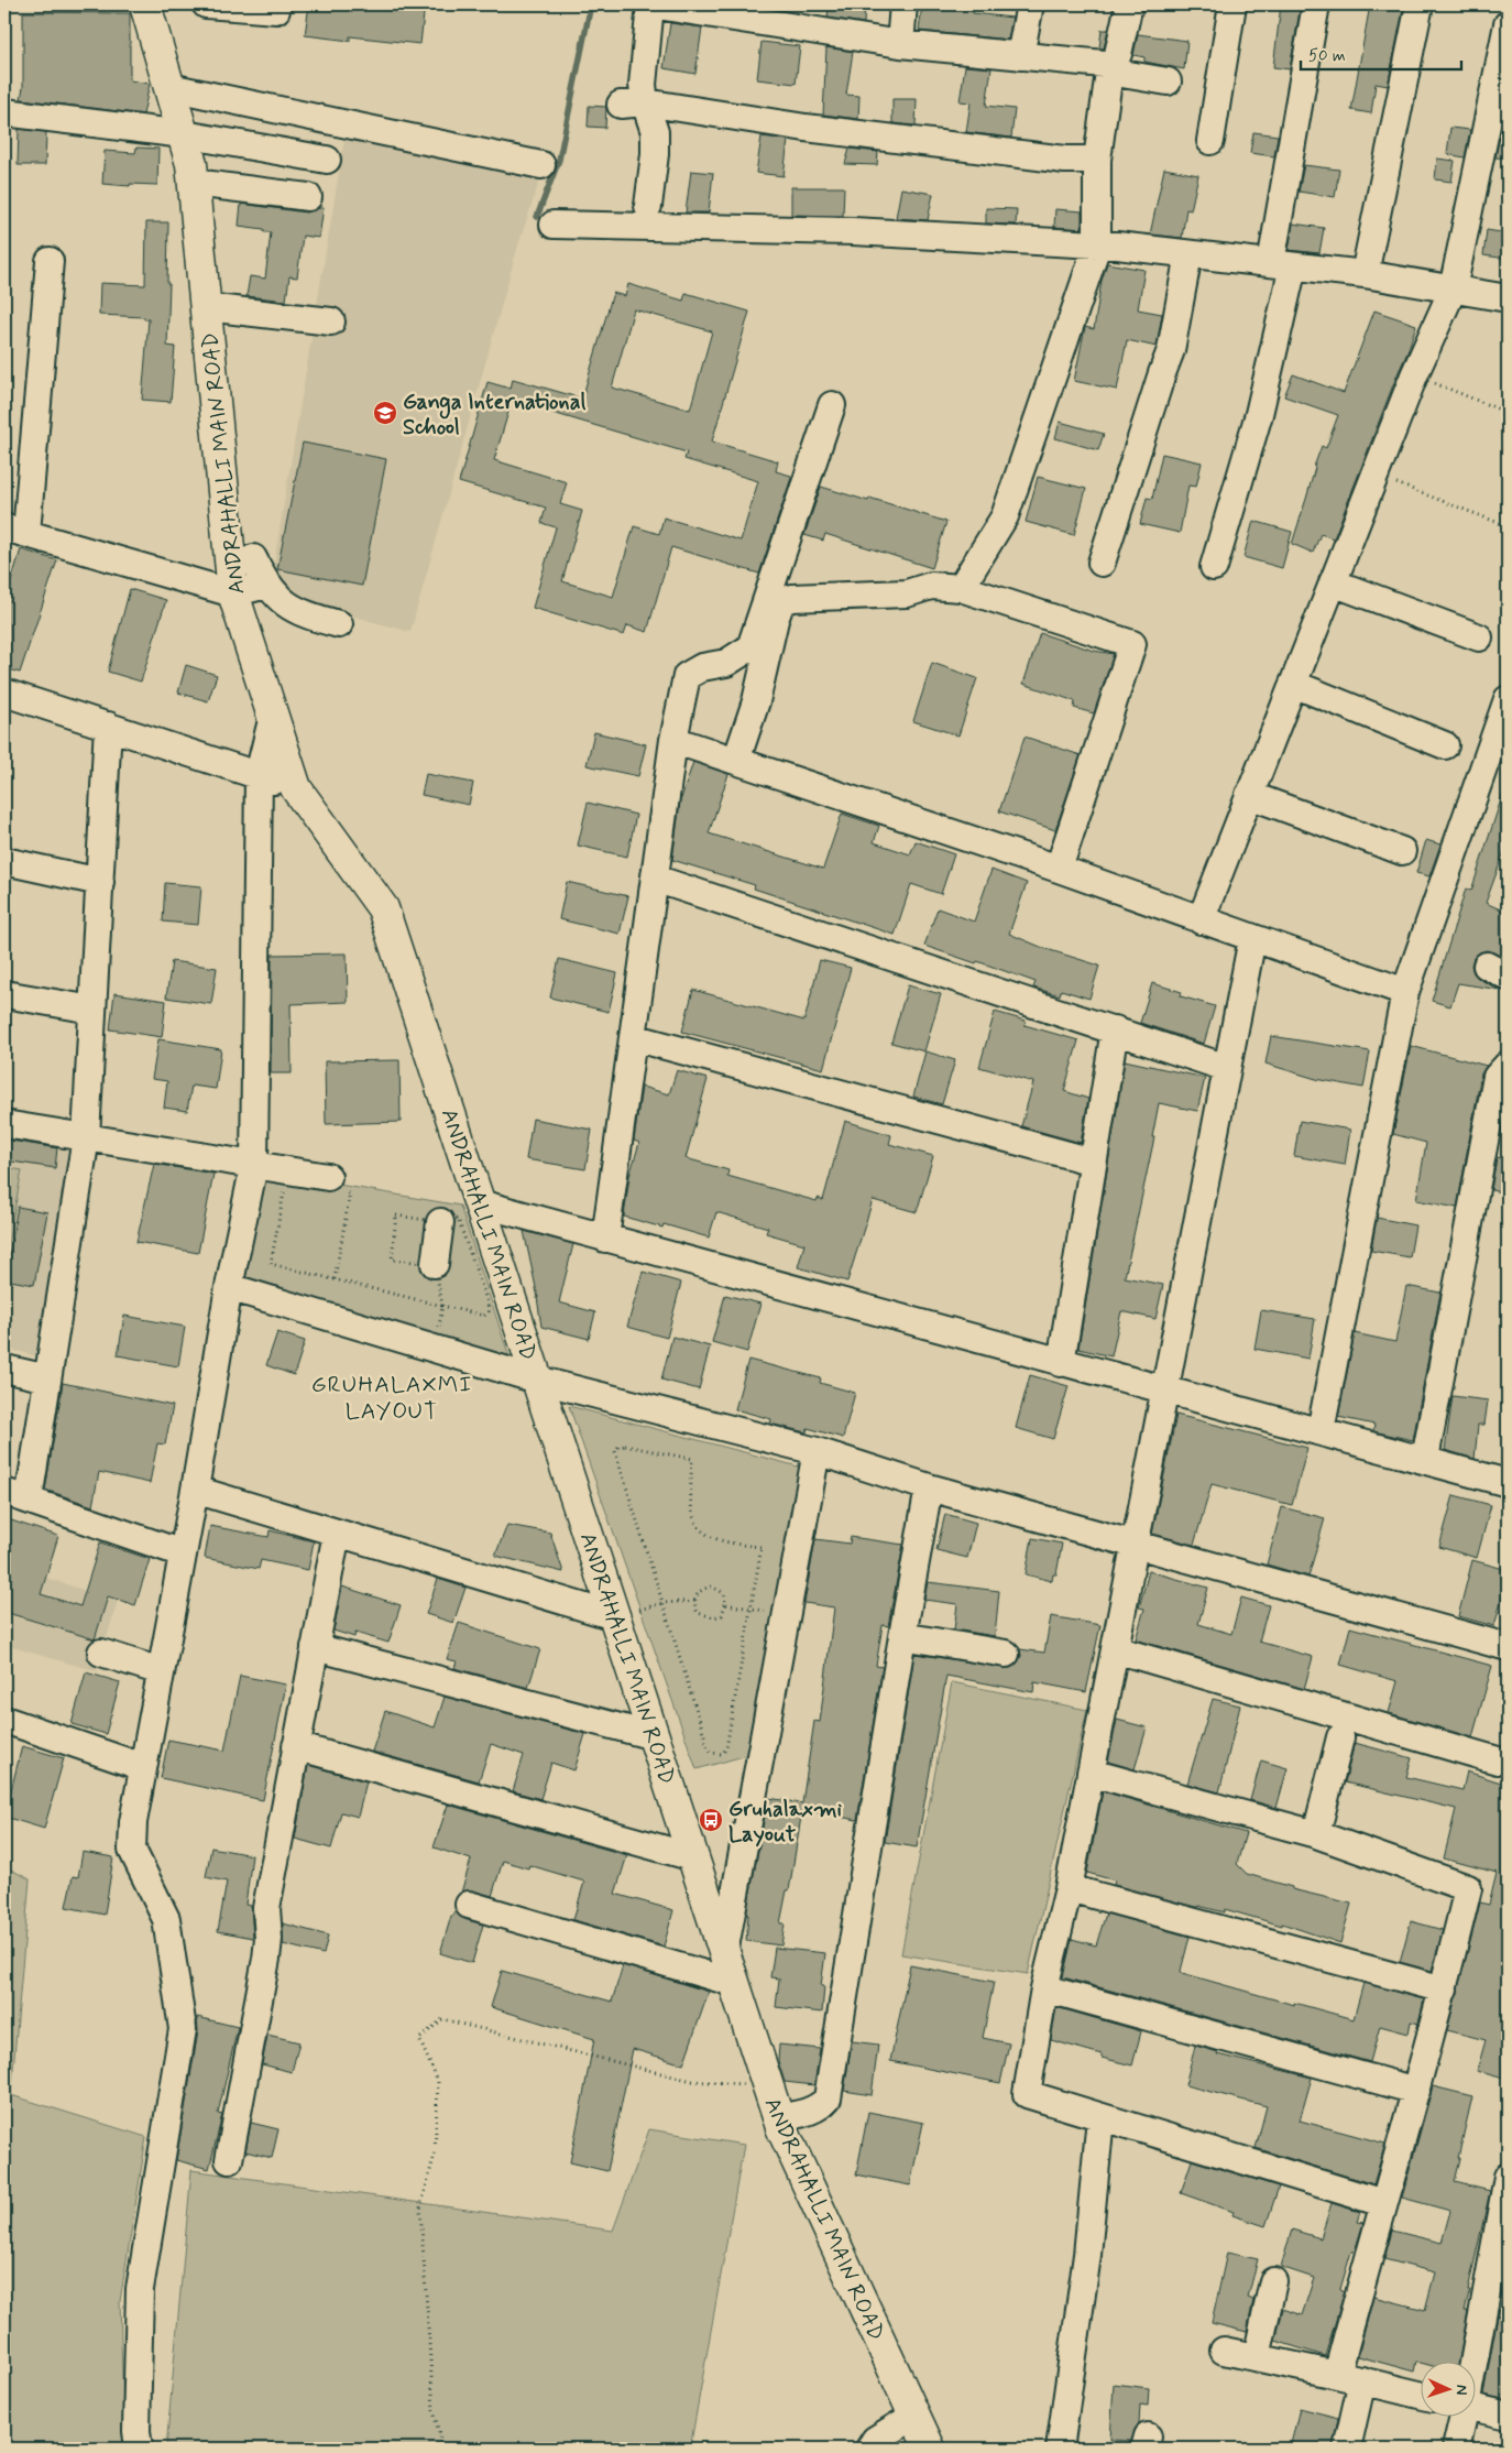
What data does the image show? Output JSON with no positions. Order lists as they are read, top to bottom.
{
  "streets": {
    "main road": ["ANDRAHALLI MAIN ROAD"]
  },
  "districts": ["GRUHALAXMI LAYOUT"],
  "places": {
    "school or university": ["Ganga International School"],
    "bus stop": ["Gruhalaxmi Layout"]
  },
  "scale_bar": "50 m",
  "north": "right"
}
